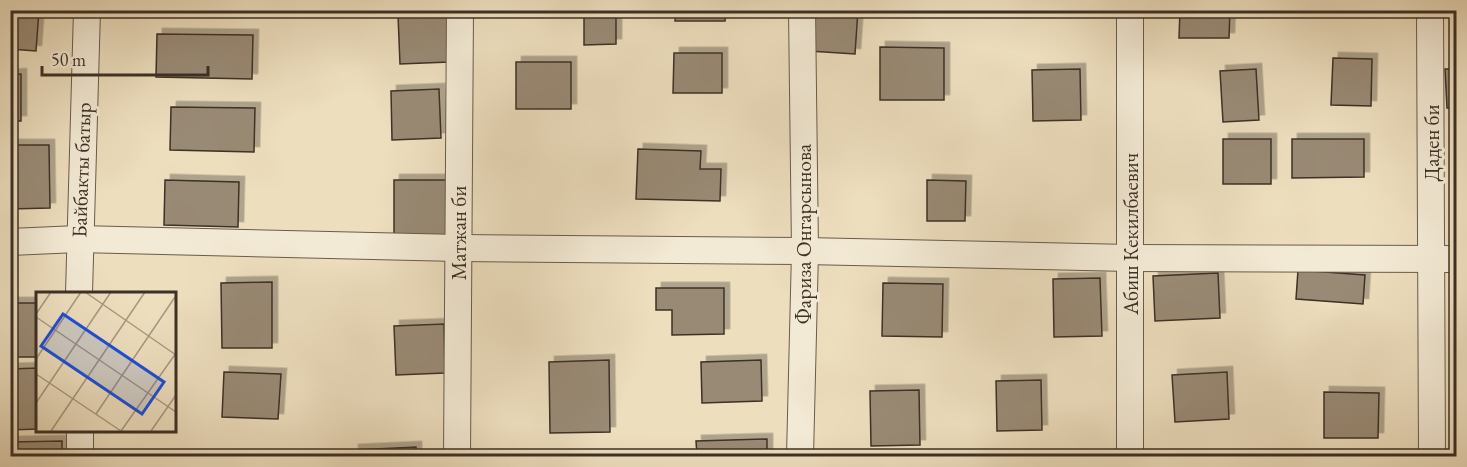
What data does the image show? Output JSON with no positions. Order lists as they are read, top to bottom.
{
  "streets": {
    "street": [
      "Даден би",
      "Байбакты батыр",
      "Матжан би",
      "Фариза Онгарсынова",
      "Абиш Кекилбаевич"
    ]
  },
  "scale_bar": "50 m"
}
